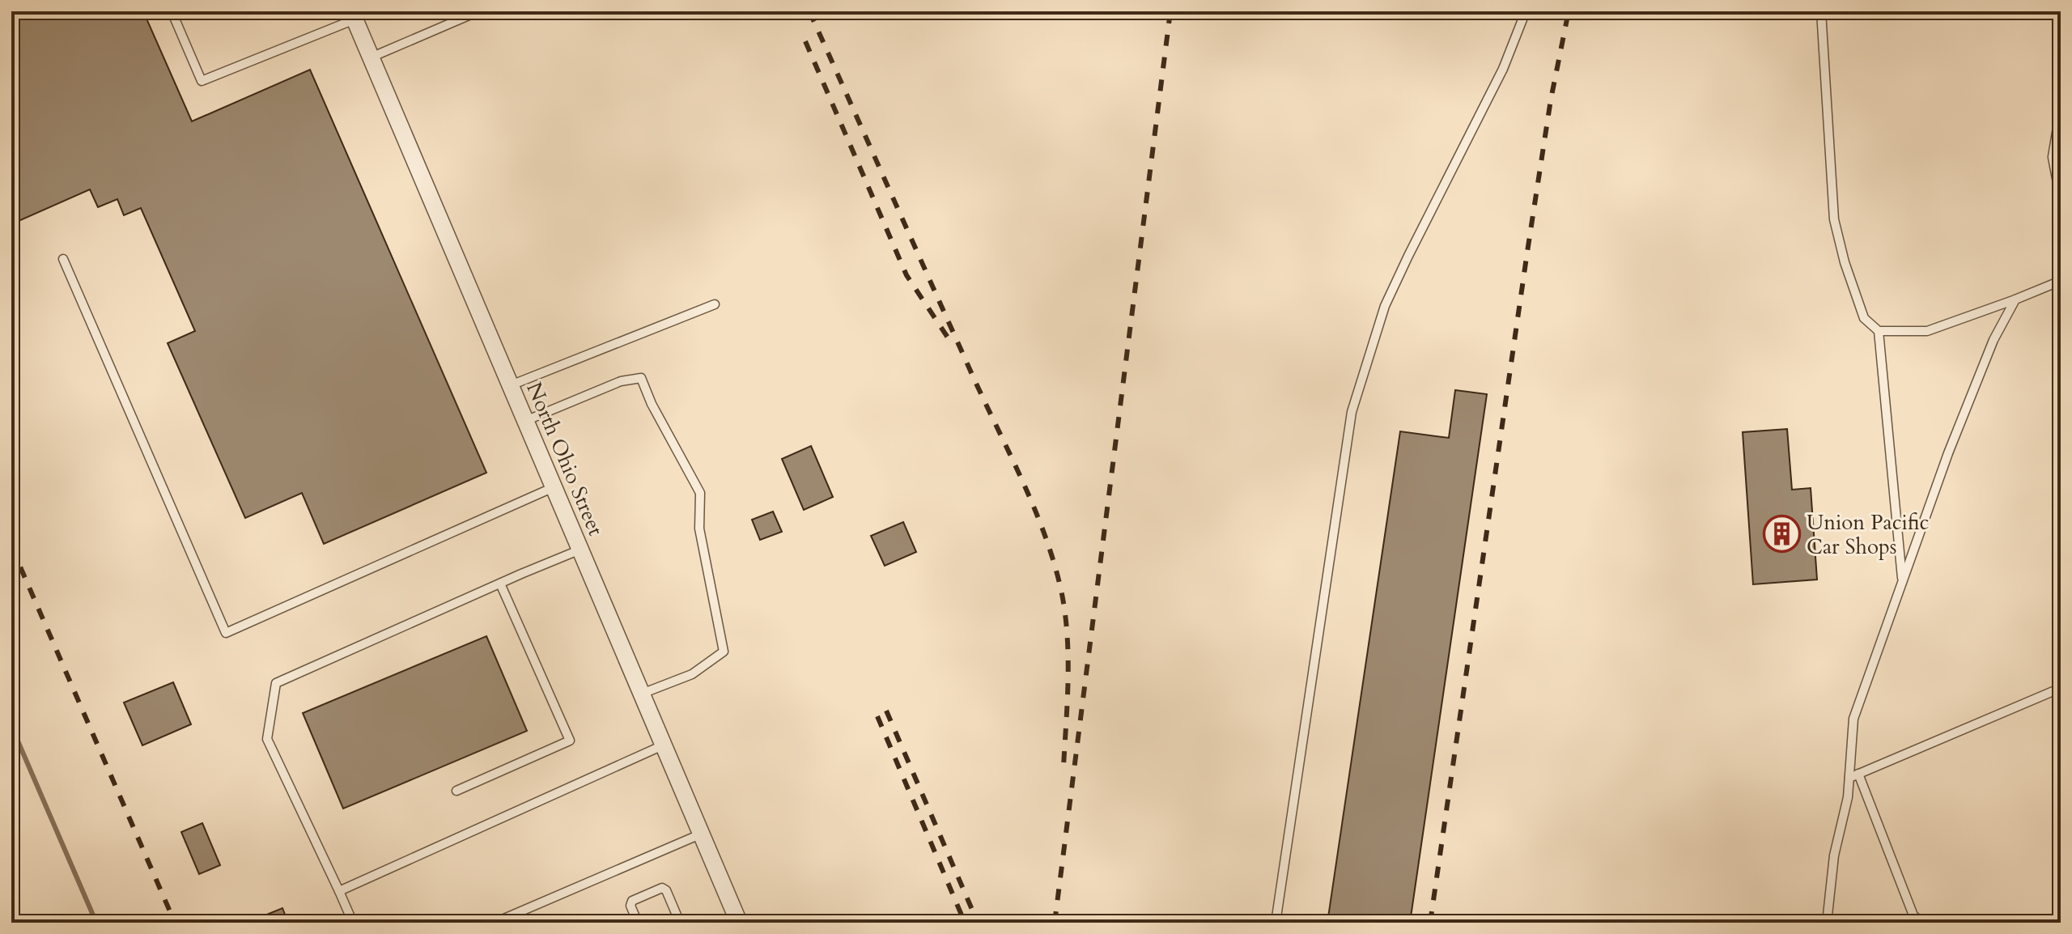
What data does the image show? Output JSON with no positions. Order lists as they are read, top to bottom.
{
  "streets": {
    "street": ["North Ohio Street"]
  },
  "places": {
    "building": ["Union Pacific Car Shops"]
  }
}
